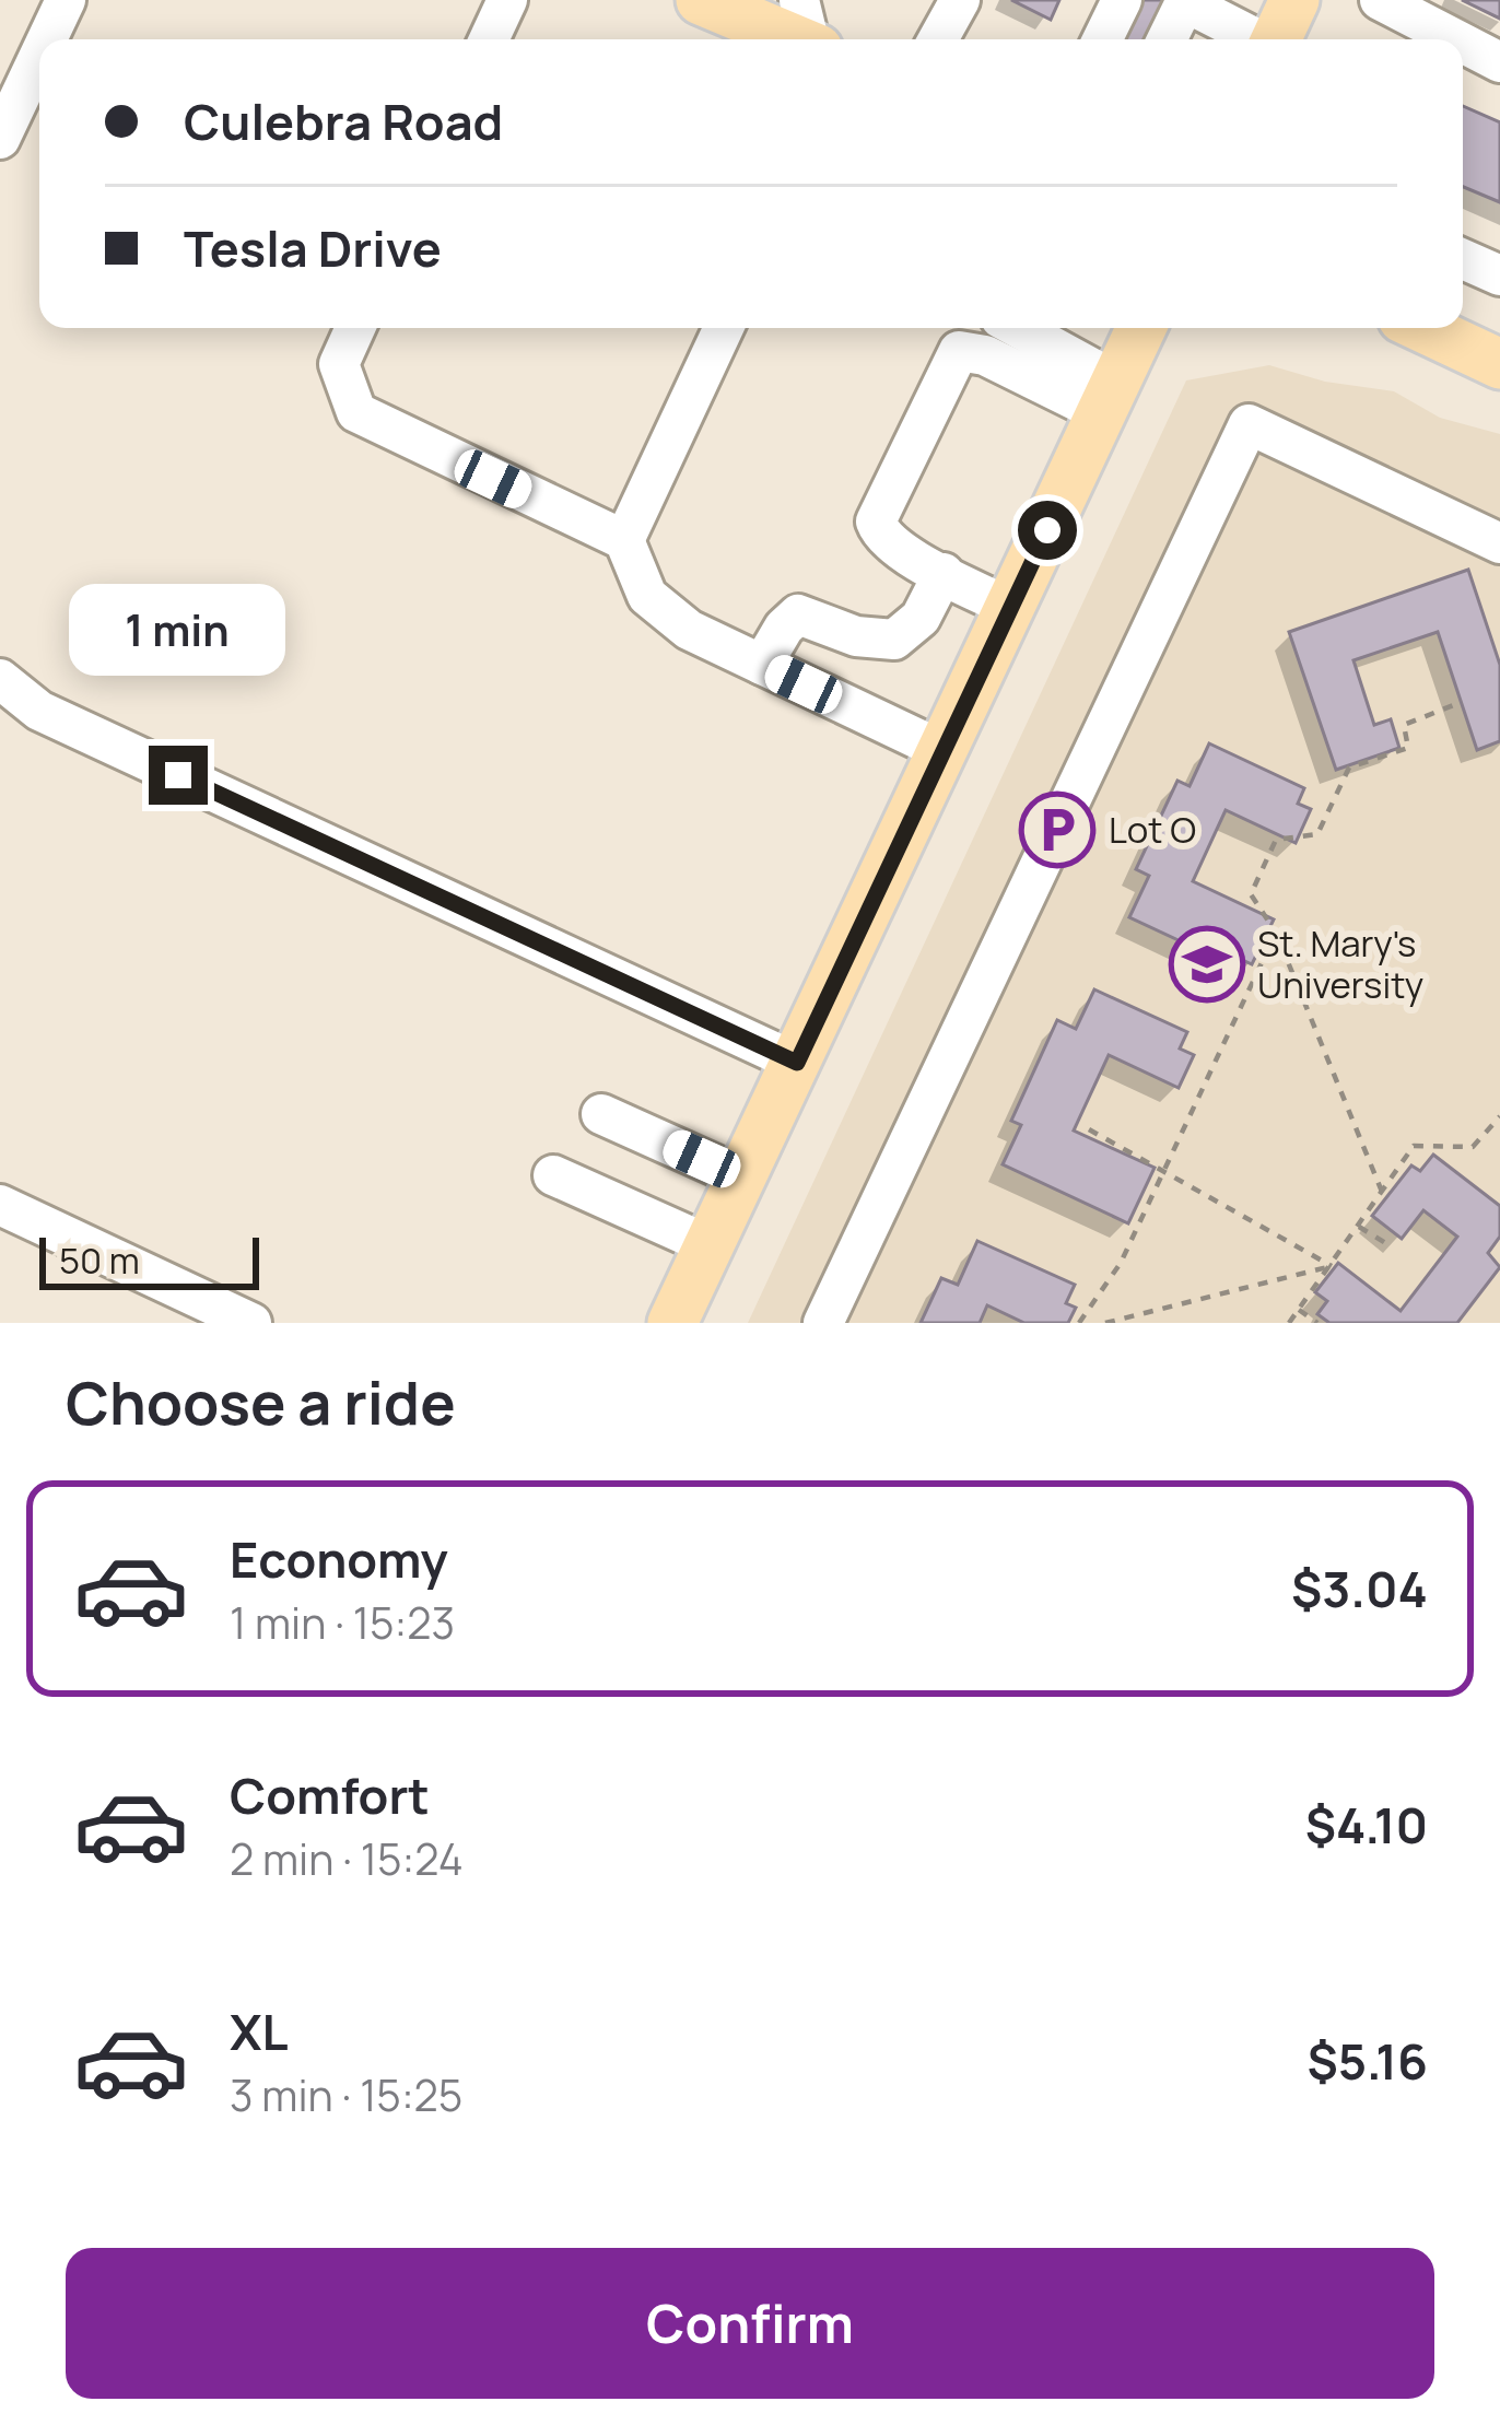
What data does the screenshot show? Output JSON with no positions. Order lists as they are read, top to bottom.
{
  "places": {
    "parking": ["Lot O"],
    "school or university": ["St. Mary's University"]
  },
  "scale_bar": "50 m",
  "page": {
    "banner": ["Culebra Road", "Tesla Drive"],
    "bubble": "1 min",
    "scale": "50 m",
    "heading": "Choose a ride",
    "list": [
      {
        "name": "Economy",
        "note": "1 min · 15:23",
        "value": "$3.04"
      },
      {
        "name": "Comfort",
        "note": "2 min · 15:24",
        "value": "$4.10"
      },
      {
        "name": "XL",
        "note": "3 min · 15:25",
        "value": "$5.16"
      }
    ],
    "buttons": "Confirm"
  }
}
